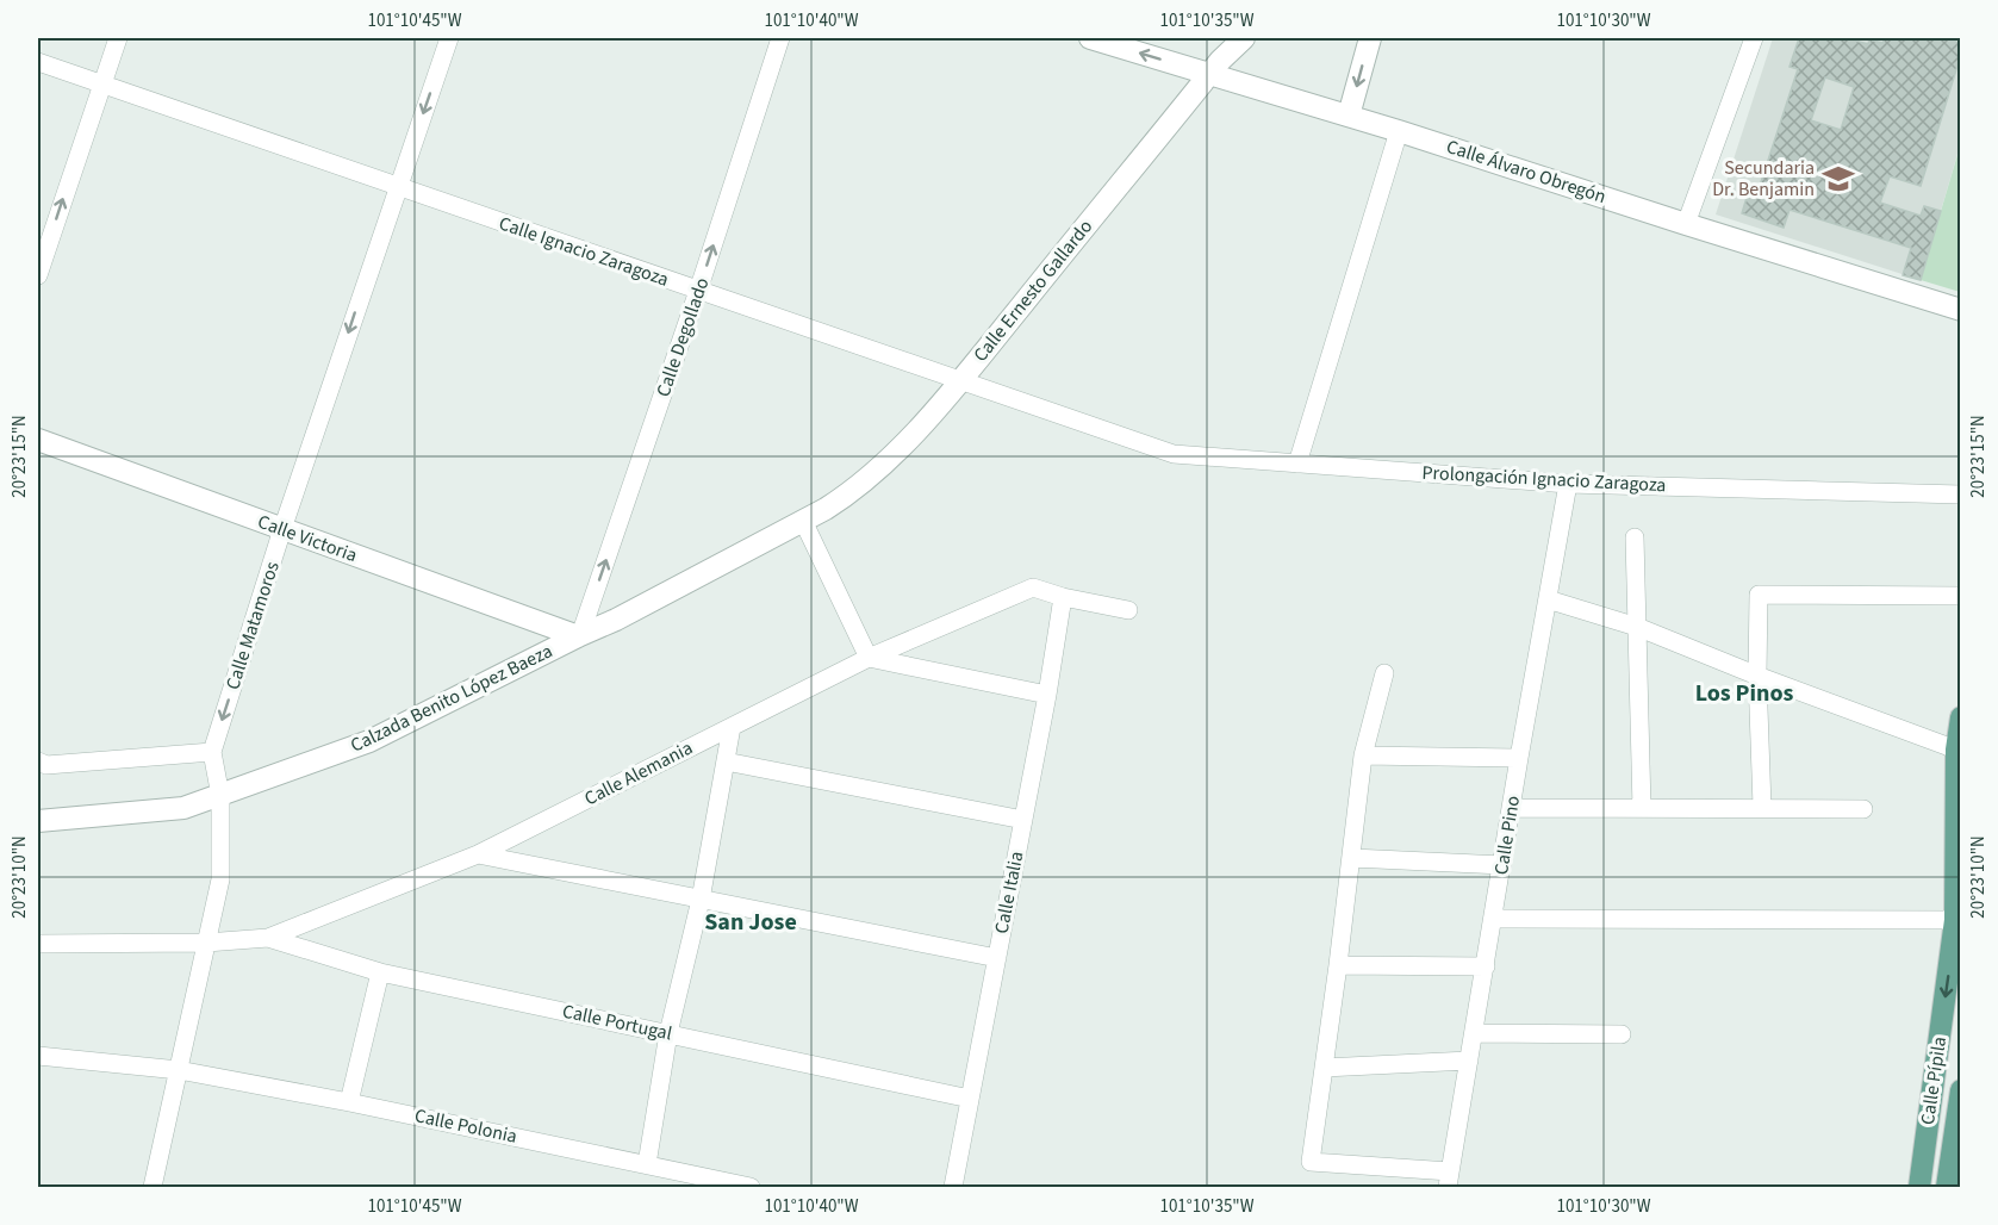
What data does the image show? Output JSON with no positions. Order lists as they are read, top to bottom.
{
  "streets": {
    "main road": ["Calle Pípila"],
    "street": [
      "Calle Álvaro Obregón",
      "Calle Ignacio Zaragoza",
      "Calle Ernesto Gallardo",
      "Calle Degollado",
      "Prolongación Ignacio Zaragoza",
      "Calle Victoria",
      "Calle Matamoros",
      "Calzada Benito López Baeza",
      "Calle Alemania",
      "Calle Pino",
      "Calle Italia",
      "Calle Portugal",
      "Calle Polonia"
    ]
  },
  "crossings": [
    ["Calle Álvaro Obregón", "Calle Ernesto Gallardo"],
    ["Calle Ignacio Zaragoza", "Calle Ernesto Gallardo"],
    ["Calle Ignacio Zaragoza", "Calle Degollado"],
    ["Calle Ignacio Zaragoza", "Prolongación Ignacio Zaragoza"],
    ["Calle Ignacio Zaragoza", "Calle Matamoros"],
    ["Calle Ernesto Gallardo", "Calzada Benito López Baeza"],
    ["Calle Degollado", "Calle Victoria"],
    ["Calle Degollado", "Calzada Benito López Baeza"],
    ["Prolongación Ignacio Zaragoza", "Calle Pino"],
    ["Calle Victoria", "Calle Matamoros"],
    ["Calle Victoria", "Calzada Benito López Baeza"],
    ["Calle Matamoros", "Calzada Benito López Baeza"],
    ["Calle Matamoros", "Calle Alemania"],
    ["Calle Matamoros", "Calle Polonia"],
    ["Calle Alemania", "Calle Italia"],
    ["Calle Alemania", "Calle Portugal"],
    ["Calle Italia", "Calle Portugal"]
  ],
  "one_way": ["Calle Degollado", "Calle Matamoros"],
  "districts": ["Los Pinos", "San Jose"],
  "places": {
    "school or university": ["Secundaria Dr. Benjamin"]
  },
  "coordinates": [
    "101°10'45\"W",
    "101°10'40\"W",
    "101°10'35\"W",
    "101°10'30\"W",
    "20°23'15\"N",
    "20°23'10\"N"
  ]
}
